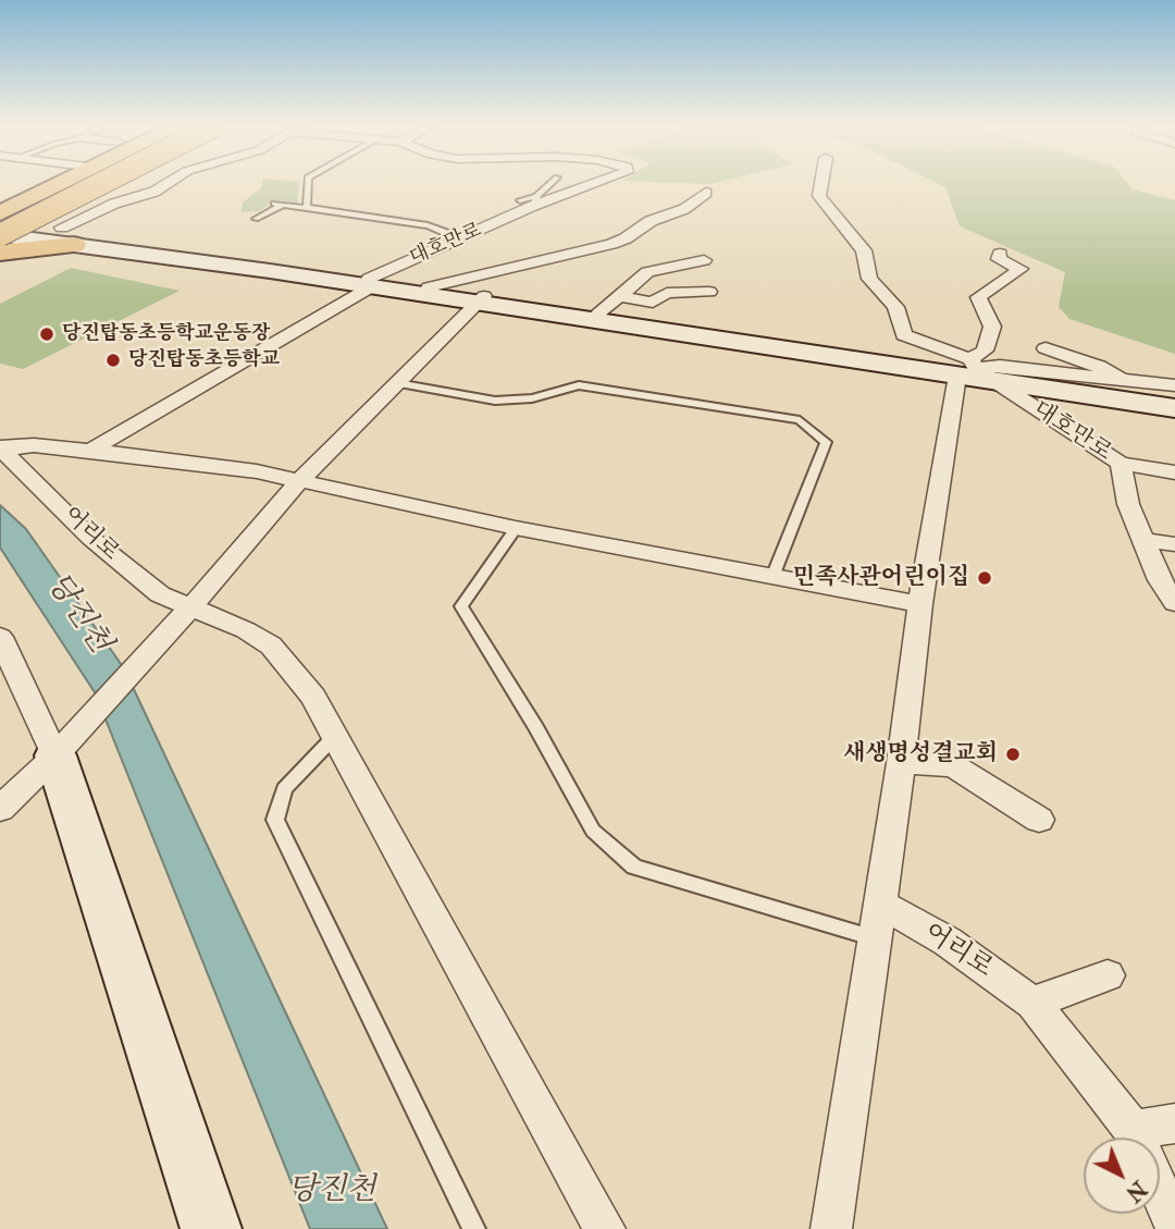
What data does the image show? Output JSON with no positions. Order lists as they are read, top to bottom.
{
  "streets": {
    "main road": ["대호만로"],
    "street": ["어리로"]
  },
  "water": ["당진천"],
  "places": [
    "당진탑동초등학교운동장",
    "당진탑동초등학교",
    "민족사관어린이집",
    "새생명성결교회"
  ],
  "north": "bottom right"
}
